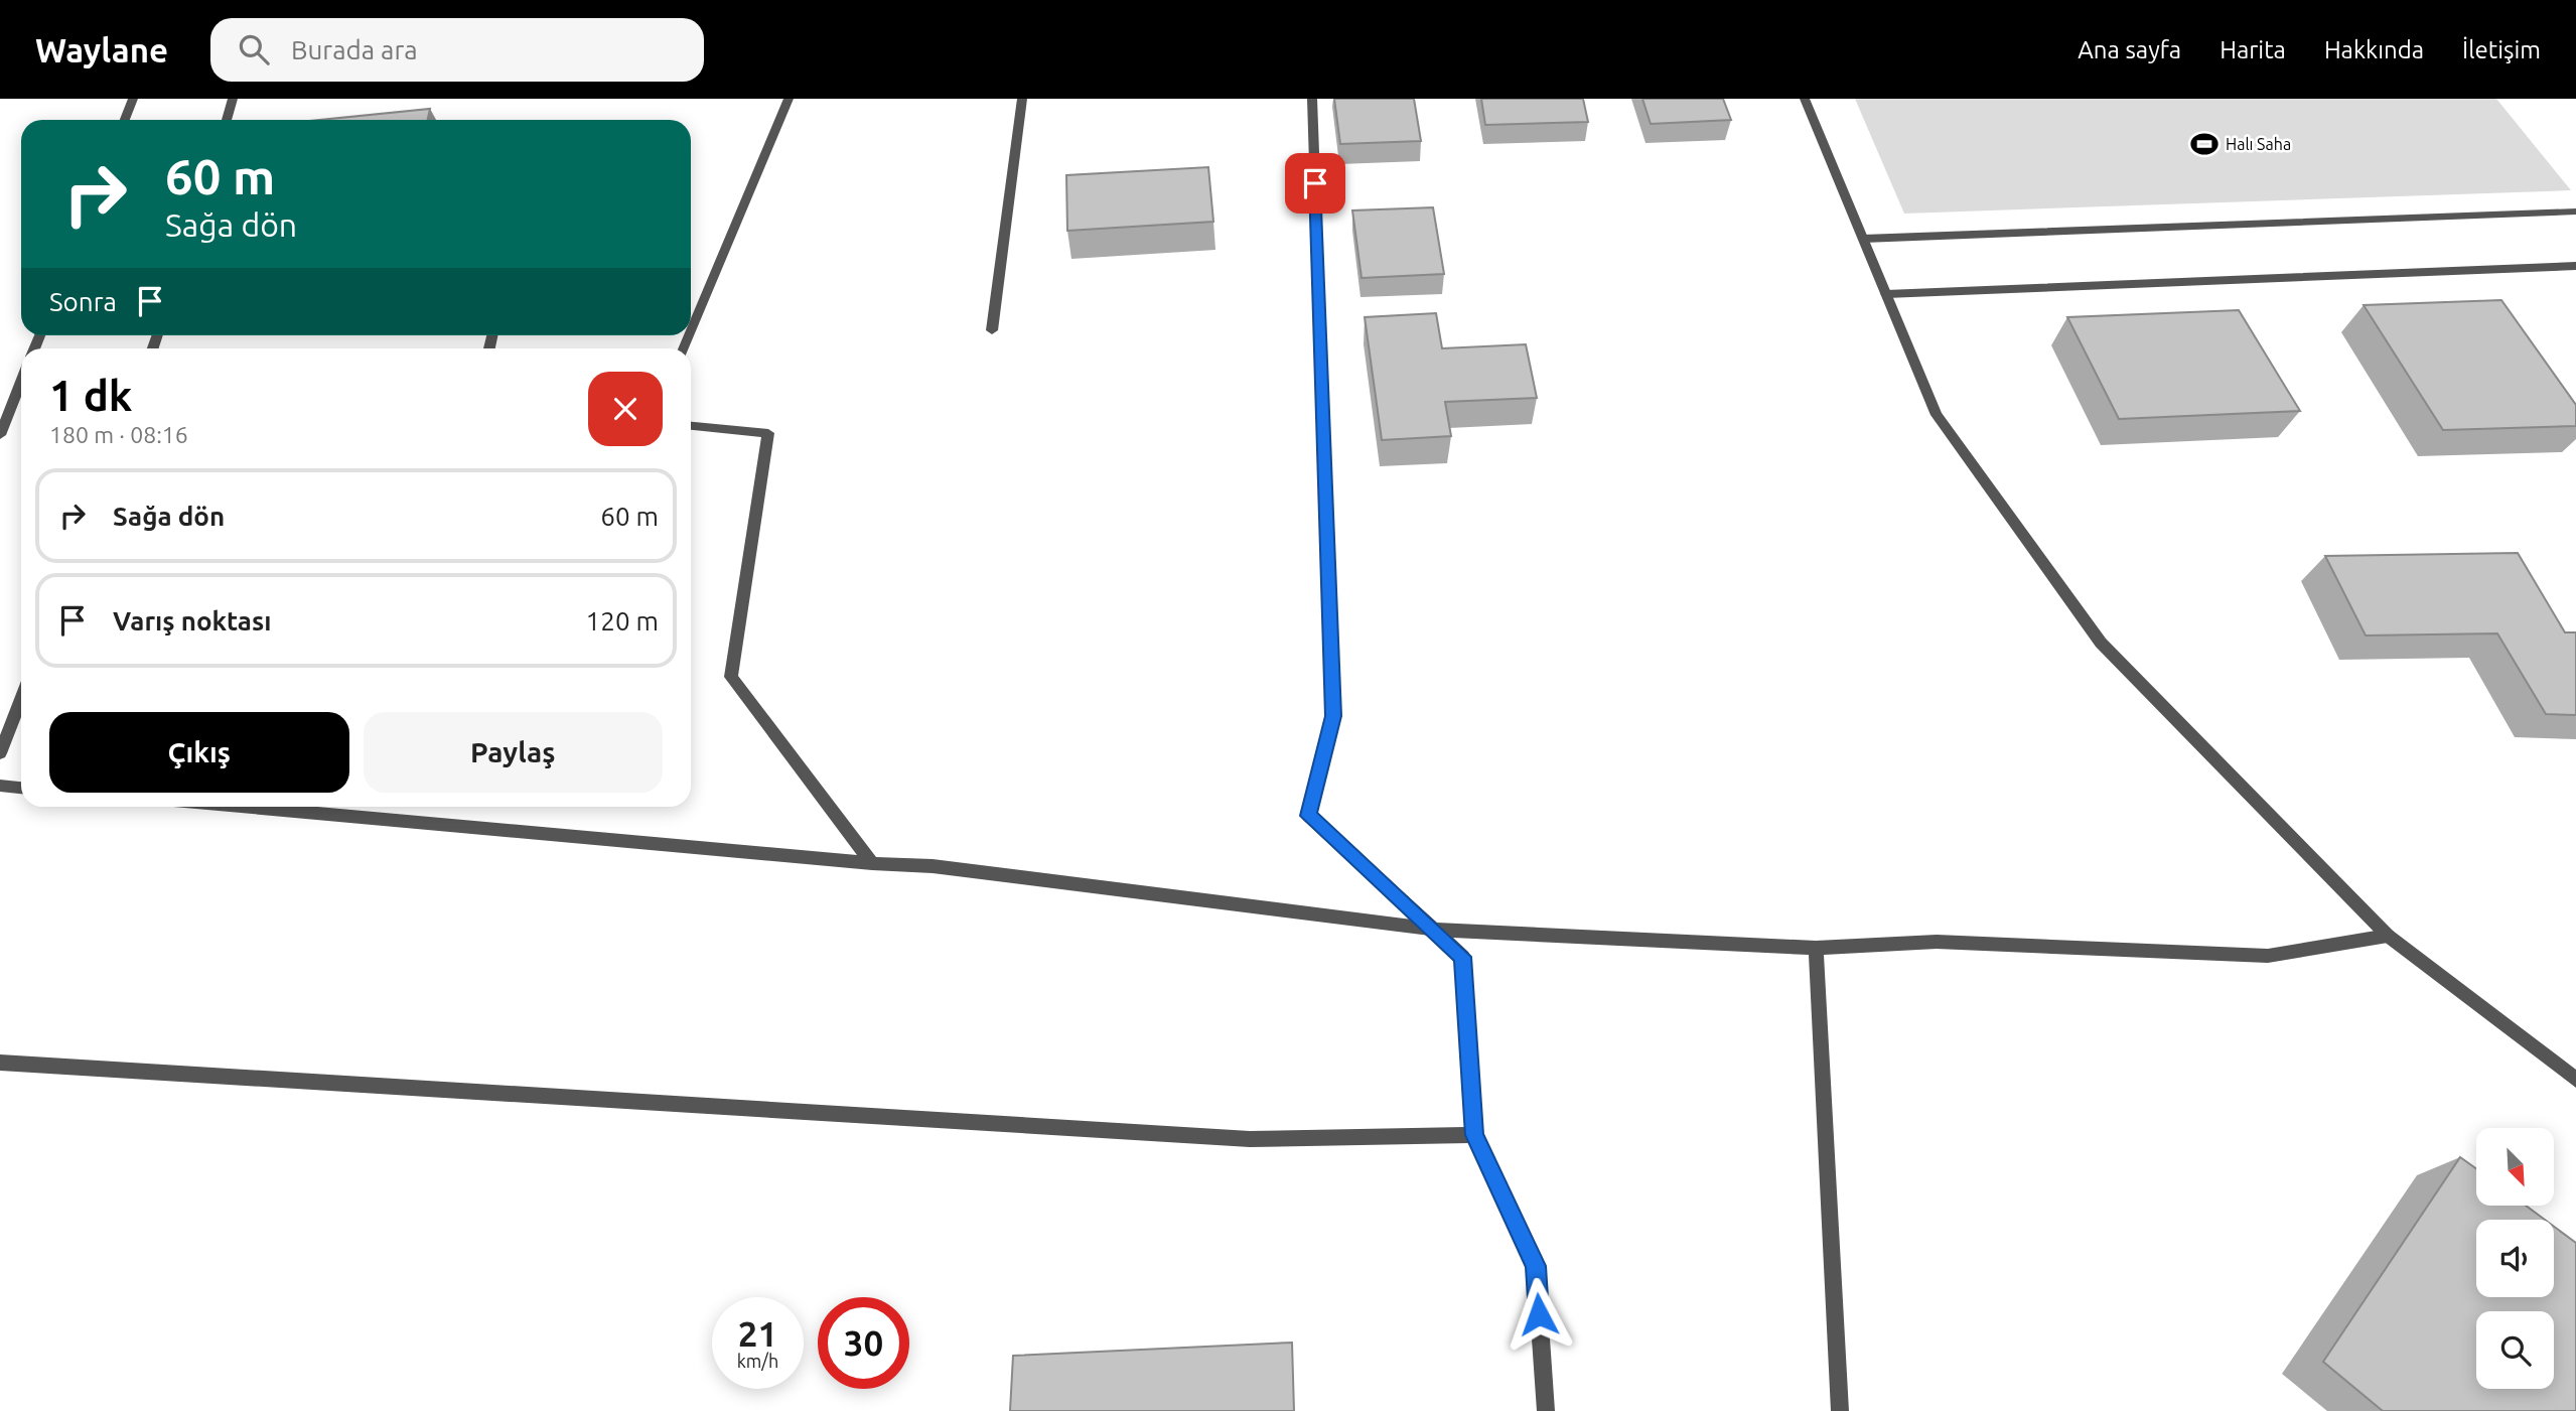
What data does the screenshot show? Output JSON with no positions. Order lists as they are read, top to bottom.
{
  "places": {
    "sports": ["Halı Saha"]
  },
  "north": "bottom right",
  "page": {
    "header": "Waylane",
    "search": "Burada ara",
    "nav": [
      "Ana sayfa",
      "Harita",
      "Hakkında",
      "İletişim"
    ],
    "turn": ["60 m", "Sağa dön"],
    "then": "Sonra",
    "heading": ["1 dk", "180 m · 08:16"],
    "list": [
      {
        "name": "Sağa dön",
        "value": "60 m"
      },
      {
        "name": "Varış noktası",
        "value": "120 m"
      }
    ],
    "buttons": ["Çıkış", "Paylaş"],
    "speed": "21 km/h",
    "limit": "30"
  }
}
